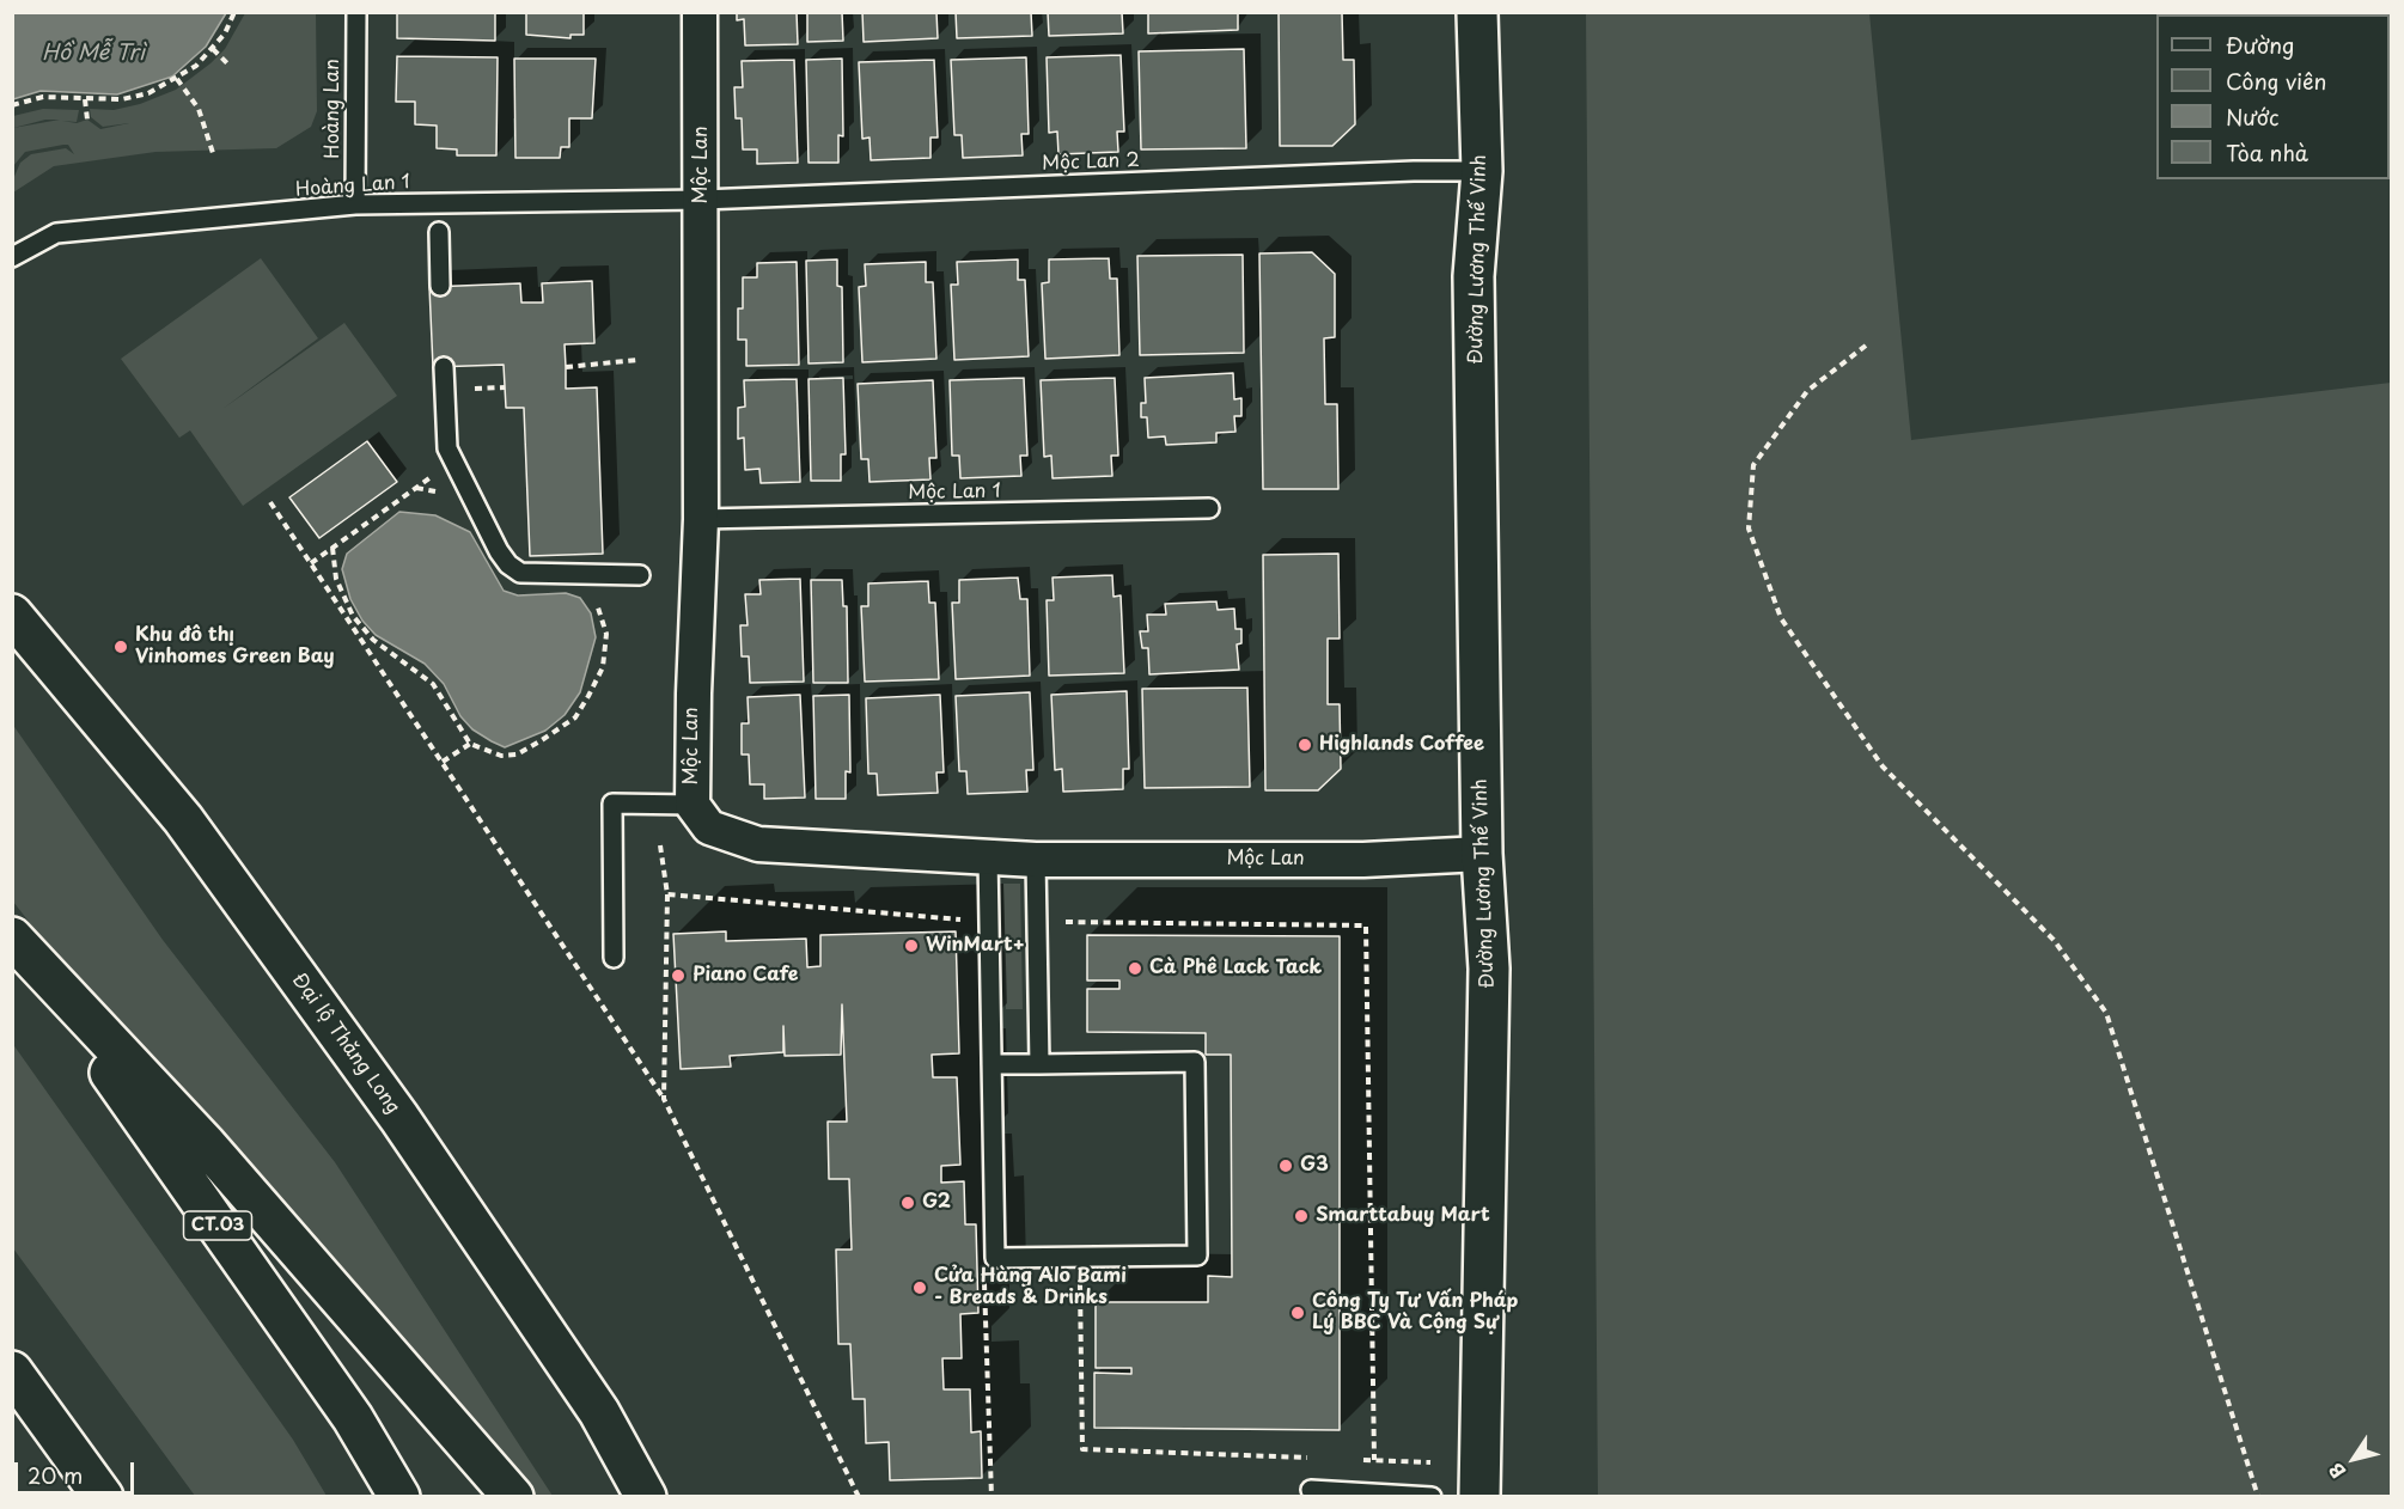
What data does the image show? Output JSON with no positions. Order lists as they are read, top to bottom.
{
  "streets": {
    "main road": ["Đường Lương Thế Vinh", "Đại lộ Thăng Long", "CT.03"],
    "street": ["Mộc Lan"],
    "lane": [
      "Hoàng Lan",
      "Mộc Lan 2",
      "Hoàng Lan 1",
      "Mộc Lan 1"
    ]
  },
  "crossings": [
    ["Hoàng Lan", "Hoàng Lan 1"],
    ["Mộc Lan 2", "Mộc Lan"],
    ["Mộc Lan 2", "Hoàng Lan 1"],
    ["Mộc Lan 2", "Đường Lương Thế Vinh"],
    ["Mộc Lan", "Hoàng Lan 1"],
    ["Mộc Lan", "Đường Lương Thế Vinh"],
    ["Mộc Lan", "Mộc Lan 1"]
  ],
  "water": ["Hồ Mễ Trì"],
  "places": [
    "Khu đô thị Vinhomes Green Bay",
    "Highlands Coffee",
    "WinMart+",
    "Cà Phê Lack Tack",
    "Piano Cafe",
    "G3",
    "G2",
    "Smarttabuy Mart",
    "Cửa Hàng Alo Bami - Breads & Drinks",
    "Công Ty Tư Vấn Pháp Lý BBC Và Cộng Sự"
  ],
  "legend": [
    "Đường",
    "Công viên",
    "Nước",
    "Tòa nhà"
  ],
  "scale_bar": "20 m",
  "north": "bottom left"
}
